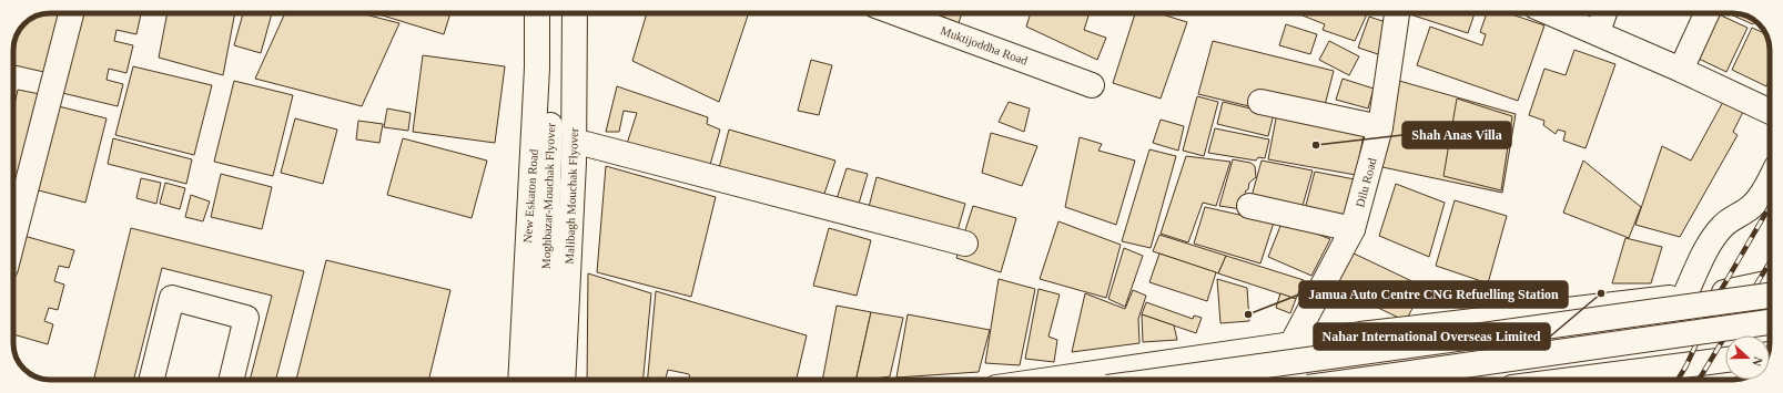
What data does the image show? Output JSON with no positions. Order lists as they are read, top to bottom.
{
  "streets": {
    "main road": [
      "Muktijoddha Road",
      "Dilu Road",
      "New Eskaton Road",
      "Moghbazar-Mouchak Flyover",
      "Malibagh Mouchak Flyover"
    ]
  },
  "places": ["Shah Anas Villa", "Nahar International Overseas Limited", "Jamua Auto Centre CNG Refuelling Station"],
  "north": "right"
}
